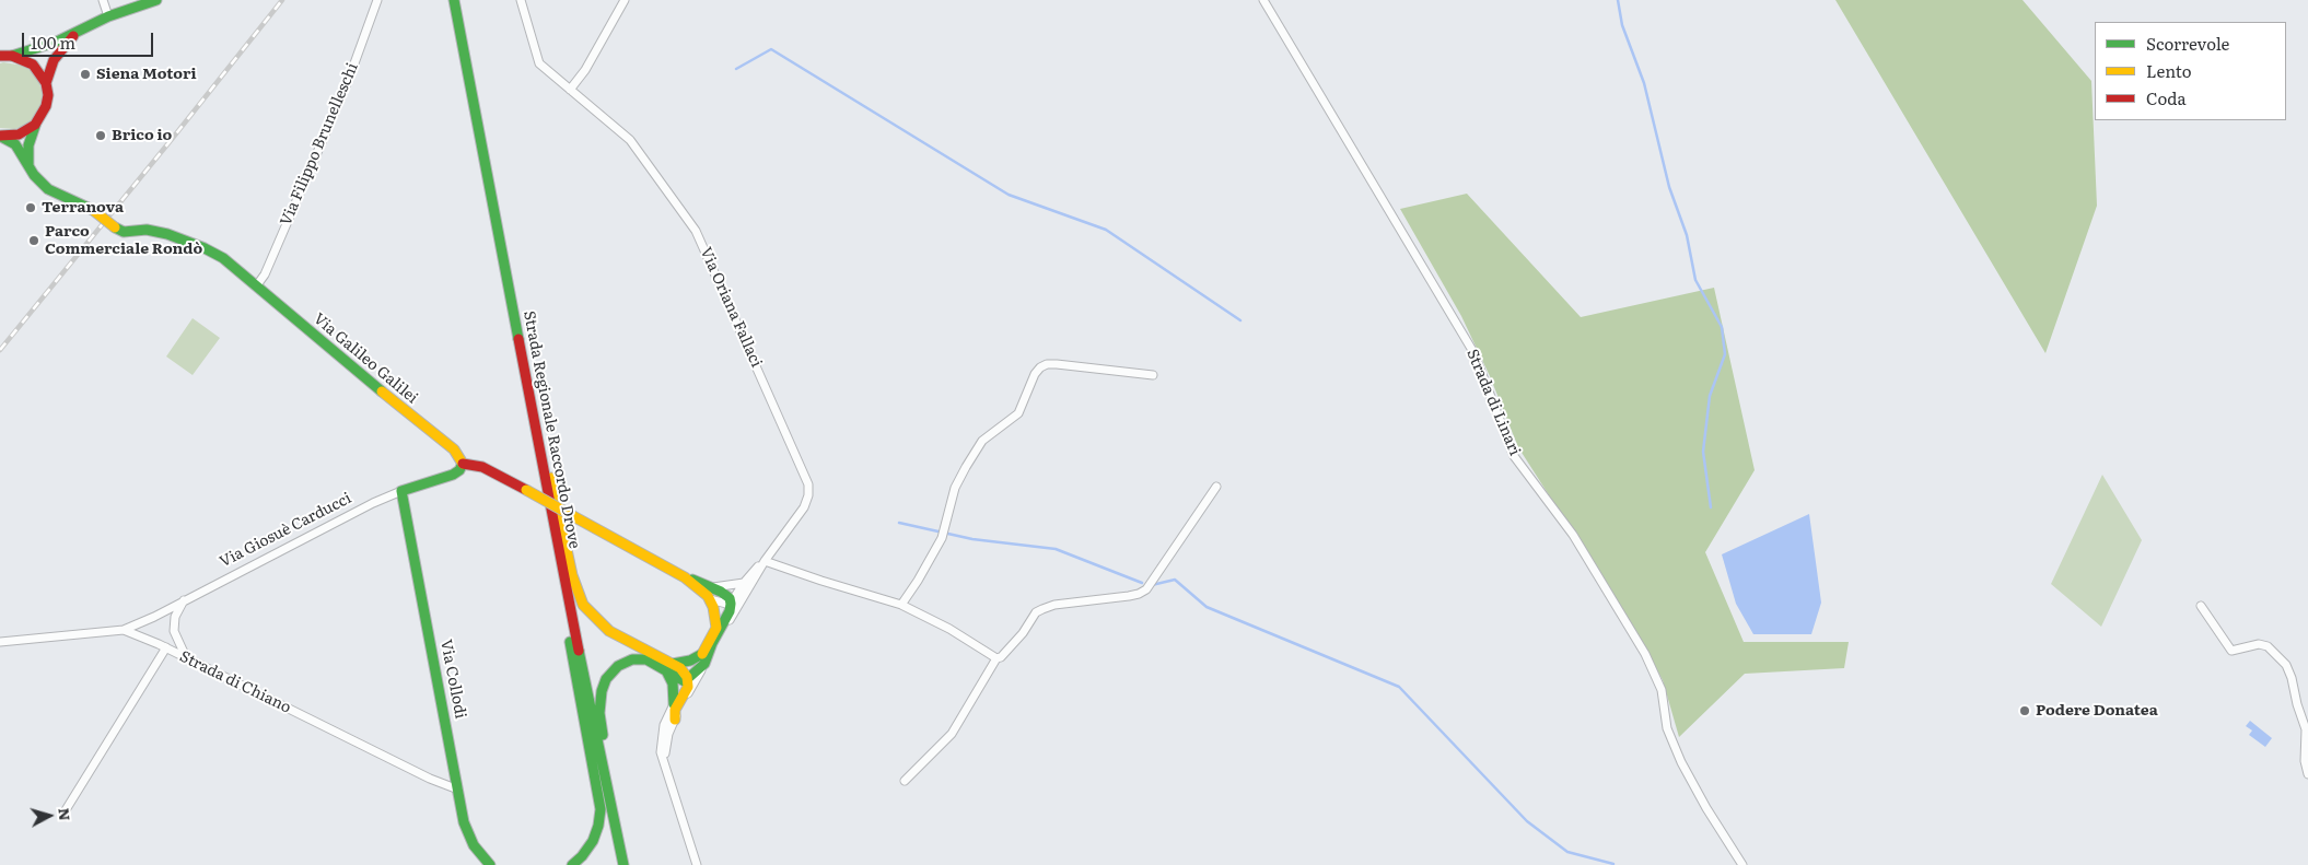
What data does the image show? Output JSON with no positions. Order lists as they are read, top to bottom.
{
  "streets": {
    "main road": [
      "Via Galileo Galilei",
      "Strada Regionale Raccordo Drove",
      "Via Giosuè Carducci",
      "Via Collodi"
    ],
    "street": [
      "Via Filippo Brunelleschi",
      "Via Oriana Fallaci",
      "Strada di Linari",
      "Strada di Chiano"
    ]
  },
  "crossings": [
    ["Via Filippo Brunelleschi", "Via Galileo Galilei"],
    ["Via Galileo Galilei", "Via Giosuè Carducci"],
    ["Via Giosuè Carducci", "Via Collodi"],
    ["Via Giosuè Carducci", "Strada di Chiano"],
    ["Via Collodi", "Strada di Chiano"]
  ],
  "places": [
    "Siena Motori",
    "Brico io",
    "Terranova",
    "Parco Commerciale Rondò",
    "Podere Donatea"
  ],
  "legend": ["Scorrevole", "Lento", "Coda"],
  "scale_bar": "100 m",
  "north": "right"
}
